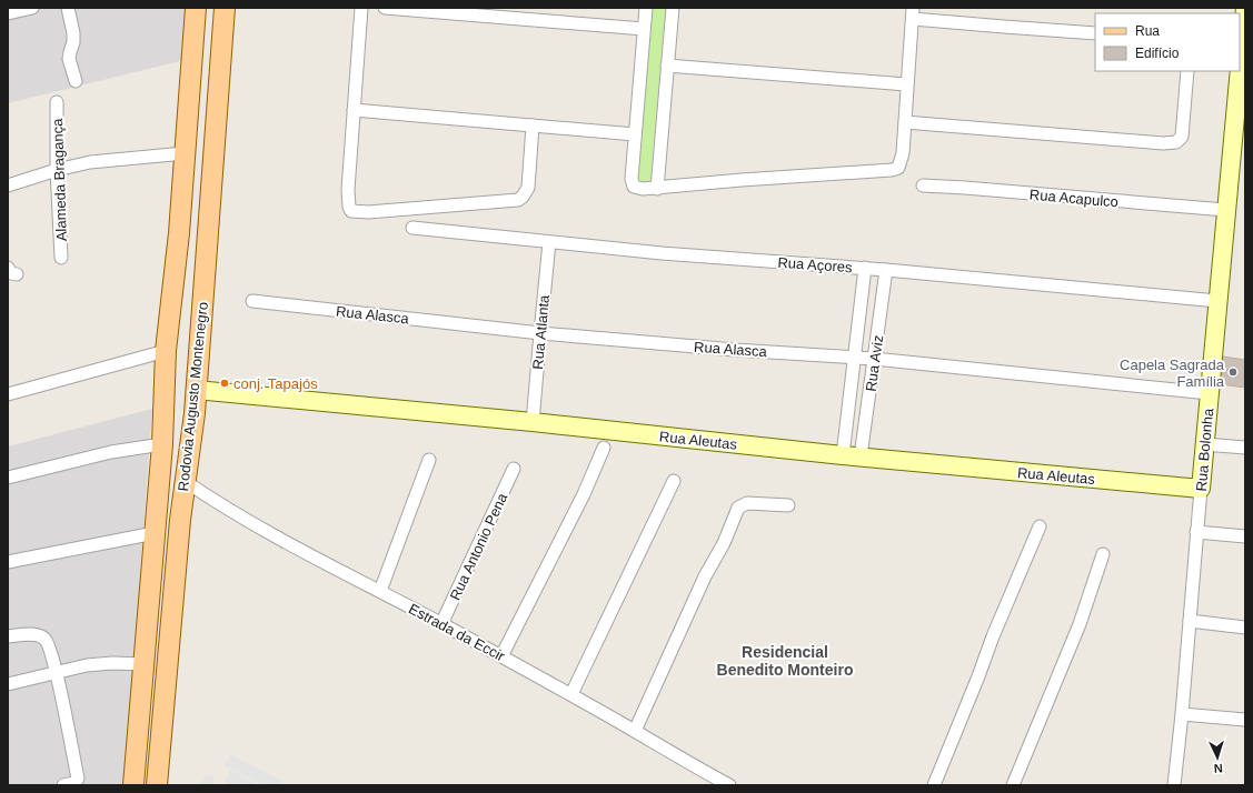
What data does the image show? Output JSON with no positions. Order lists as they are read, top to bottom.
{
  "streets": {
    "main road": ["Rodovia Augusto Montenegro"],
    "street": [
      "Alameda Bragança",
      "Rua Acapulco",
      "Rua Açores",
      "Rua Alasca",
      "Rua Atlanta",
      "Rua Aviz",
      "Rua Aleutas",
      "Rua Bolonha",
      "Rua Antonio Pena",
      "Estrada da Eccir"
    ]
  },
  "crossings": [
    ["Rua Acapulco", "Rua Bolonha"],
    ["Rua Açores", "Rua Atlanta"],
    ["Rua Açores", "Rua Aviz"],
    ["Rua Açores", "Rua Bolonha"],
    ["Rua Alasca", "Rua Atlanta"],
    ["Rua Alasca", "Rua Aviz"],
    ["Rua Alasca", "Rua Bolonha"],
    ["Rua Atlanta", "Rua Aleutas"],
    ["Rua Aviz", "Rua Aleutas"],
    ["Rodovia Augusto Montenegro", "Rua Aleutas"],
    ["Rodovia Augusto Montenegro", "Estrada da Eccir"],
    ["Rua Aleutas", "Rua Bolonha"],
    ["Rua Antonio Pena", "Estrada da Eccir"]
  ],
  "districts": ["Residencial Benedito Monteiro"],
  "places": ["Capela Sagrada Família", "conj. Tapajós"],
  "legend": ["Rua", "Edifício"],
  "north": "bottom"
}
